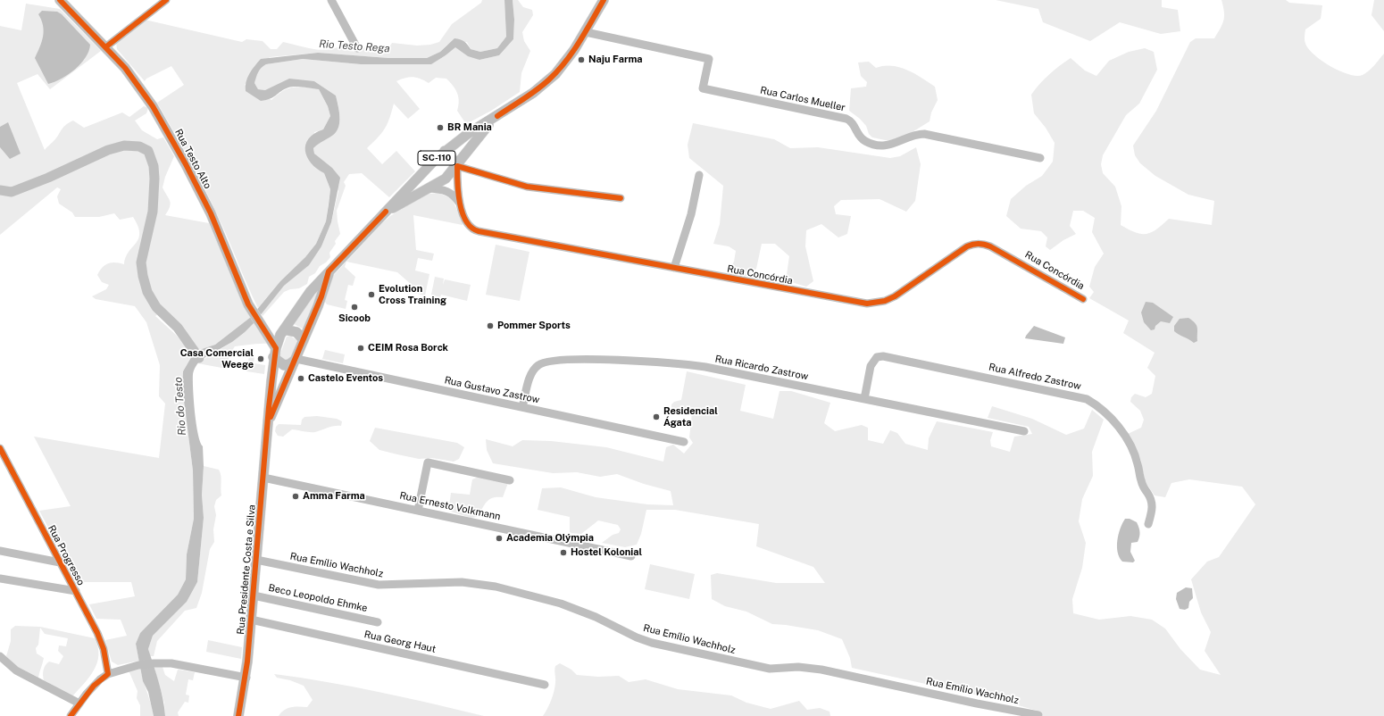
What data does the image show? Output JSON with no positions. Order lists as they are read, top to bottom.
{
  "streets": {
    "main road": ["SC-110", "Rua Testo Alto", "Rua Presidente Costa e Silva"],
    "street": [
      "Rua Carlos Mueller",
      "Rua Concórdia",
      "Rua Ricardo Zastrow",
      "Rua Alfredo Zastrow",
      "Rua Gustavo Zastrow",
      "Rua Ernesto Volkmann",
      "Rua Progresso",
      "Rua Emílio Wachholz",
      "Beco Leopoldo Ehmke",
      "Rua Georg Haut"
    ]
  },
  "crossings": [
    ["Rua Carlos Mueller", "Rua Presidente Costa e Silva"],
    ["Rua Testo Alto", "Rua Gustavo Zastrow"],
    ["Rua Testo Alto", "Rua Presidente Costa e Silva"],
    ["Rua Concórdia", "Rua Presidente Costa e Silva"],
    ["Rua Ricardo Zastrow", "Rua Alfredo Zastrow"],
    ["Rua Ricardo Zastrow", "Rua Gustavo Zastrow"],
    ["Rua Gustavo Zastrow", "Rua Presidente Costa e Silva"],
    ["Rua Ernesto Volkmann", "Rua Presidente Costa e Silva"],
    ["Rua Emílio Wachholz", "Rua Presidente Costa e Silva"],
    ["Rua Presidente Costa e Silva", "Beco Leopoldo Ehmke"],
    ["Rua Presidente Costa e Silva", "Rua Georg Haut"]
  ],
  "water": ["Rio Testo Rega", "Rio do Testo"],
  "places": [
    "Naju Farma",
    "BR Mania",
    "Evolution Cross Training",
    "Sicoob",
    "Pommer Sports",
    "CEIM Rosa Borck",
    "Casa Comercial Weege",
    "Castelo Eventos",
    "Residencial Ágata",
    "Amma Farma",
    "Academia Olýmpia",
    "Hostel Kolonial"
  ]
}
